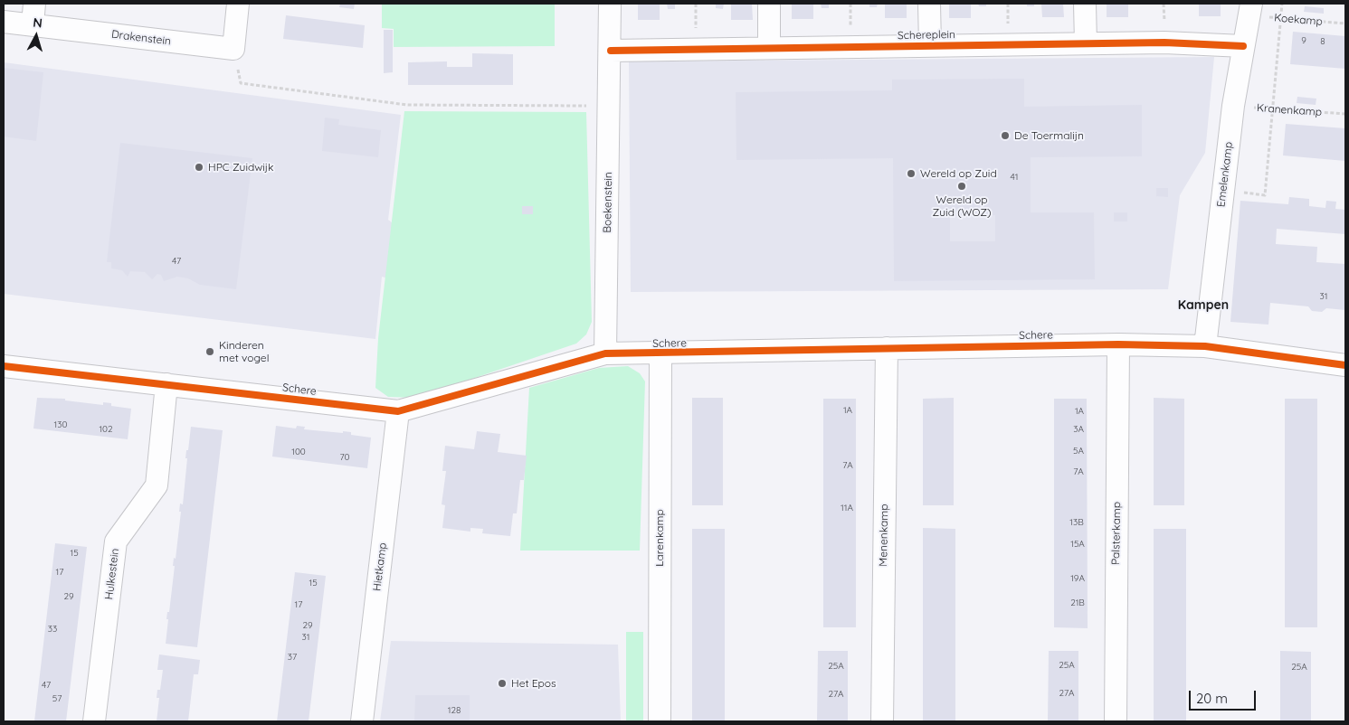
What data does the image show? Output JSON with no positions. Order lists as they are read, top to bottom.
{
  "streets": {
    "street": [
      "Schereplein",
      "Drakenstein",
      "Emelenkamp",
      "Boekenstein",
      "Schere",
      "Palsterkamp",
      "Menenkamp",
      "Larenkamp",
      "Hietkamp",
      "Hulkestein"
    ],
    "path": ["Koekamp", "Kranenkamp"]
  },
  "crossings": [
    ["Koekamp", "Emelenkamp"],
    ["Schereplein", "Emelenkamp"],
    ["Schereplein", "Boekenstein"],
    ["Kranenkamp", "Emelenkamp"],
    ["Emelenkamp", "Schere"],
    ["Boekenstein", "Schere"],
    ["Schere", "Palsterkamp"],
    ["Schere", "Menenkamp"],
    ["Schere", "Larenkamp"],
    ["Schere", "Hietkamp"],
    ["Schere", "Hulkestein"]
  ],
  "districts": ["Kampen"],
  "places": [
    "De Toermalijn",
    "HPC Zuidwijk",
    "Wereld op Zuid",
    "Wereld op Zuid (WOZ)",
    "Kinderen met vogel",
    "Het Epos"
  ],
  "house_numbers": [
    "9",
    "8",
    "41",
    "47",
    "31",
    "1A",
    "1A",
    "130",
    "102",
    "3A",
    "5A",
    "100",
    "70",
    "7A",
    "7A",
    "11A",
    "13B",
    "15A",
    "15",
    "17",
    "19A",
    "15",
    "29",
    "21B",
    "17",
    "29",
    "33",
    "31",
    "37",
    "25A",
    "25A",
    "25A",
    "47",
    "27A",
    "27A",
    "57",
    "128"
  ],
  "scale_bar": "20 m",
  "north": "top"
}
